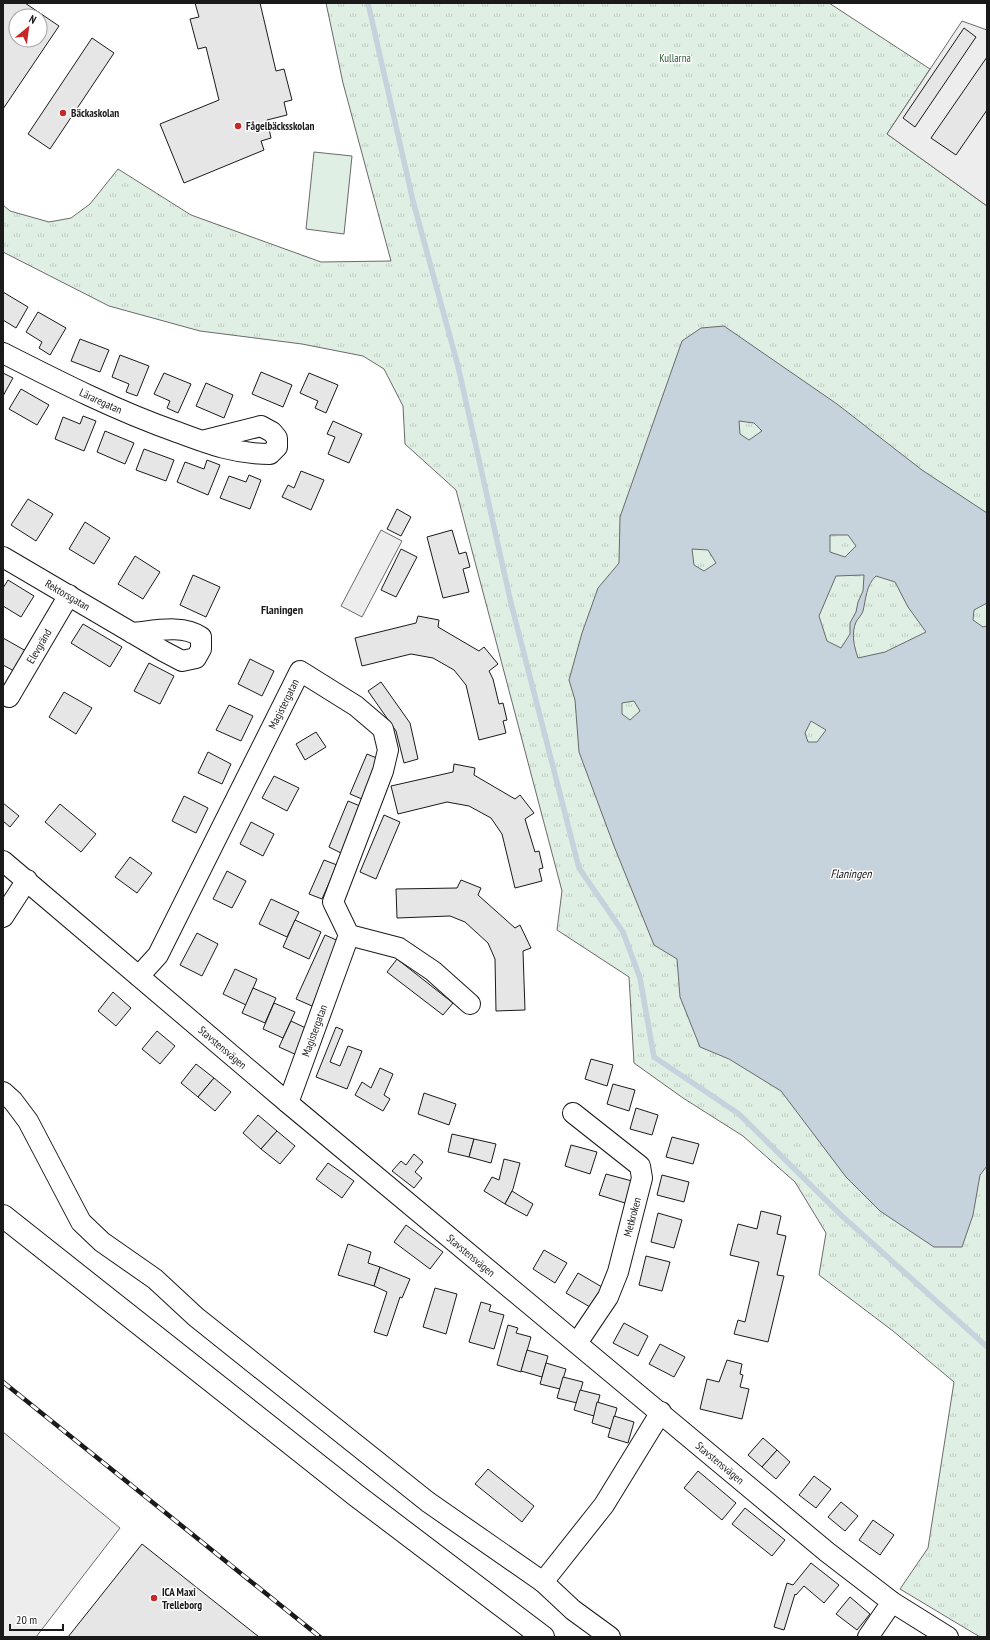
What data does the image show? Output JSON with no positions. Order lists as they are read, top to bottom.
{
  "streets": {
    "street": [
      "Läraregatan",
      "Rektorsgatan",
      "Elevgränd",
      "Magistergatan",
      "Stavstensvägen",
      "Metkroken"
    ]
  },
  "crossings": [
    ["Rektorsgatan", "Elevgränd"],
    ["Magistergatan", "Stavstensvägen"],
    ["Stavstensvägen", "Metkroken"]
  ],
  "districts": ["Flaningen"],
  "water": ["Flaningen"],
  "parks": ["Kullarna"],
  "places": ["Bäckaskolan", "Fågelbäcksskolan", "ICA Maxi Trelleborg"],
  "scale_bar": "20 m",
  "north": "top right"
}
